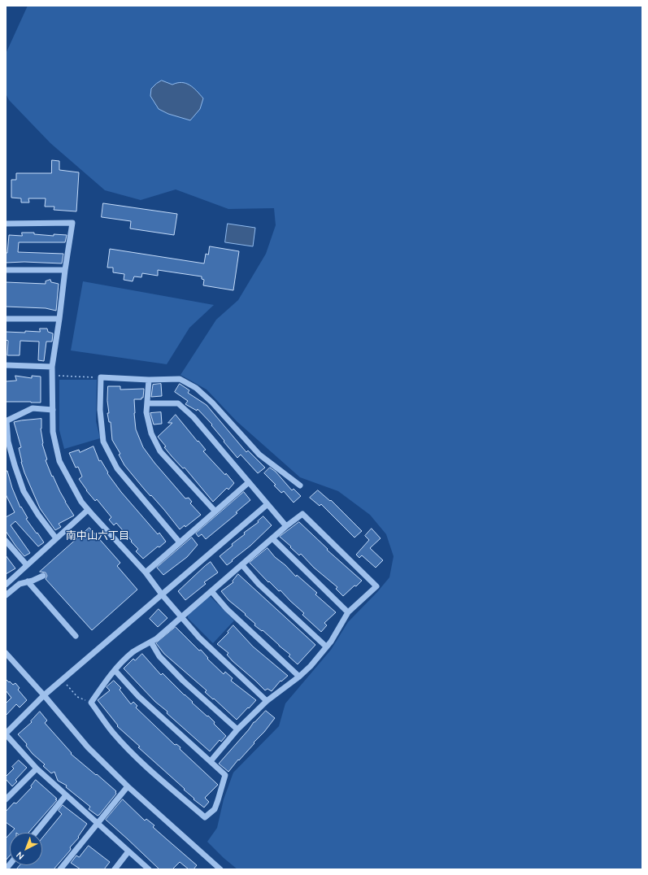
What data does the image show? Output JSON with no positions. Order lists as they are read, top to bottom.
{
  "districts": ["南中山六丁目"],
  "north": "bottom left"
}
